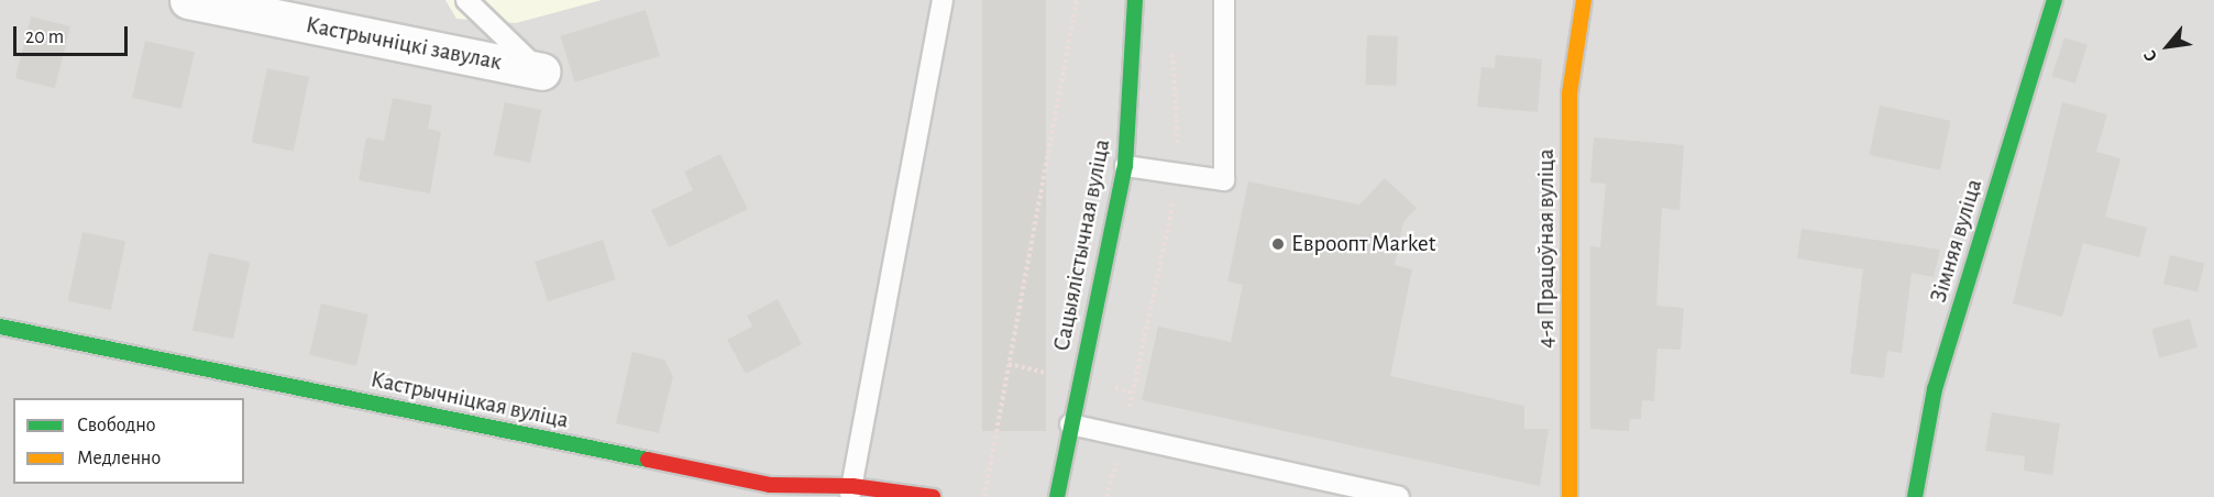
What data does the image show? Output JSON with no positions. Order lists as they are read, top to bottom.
{
  "streets": {
    "street": [
      "Кастрычніцкі завулак",
      "Зімняя вуліца",
      "Сацыялістычная вуліца",
      "4-я Працоўная вуліца",
      "Кастрычніцкая вуліца"
    ]
  },
  "places": ["Евроопт Market"],
  "legend": ["Свободно", "Медленно"],
  "scale_bar": "20 m",
  "north": "bottom left"
}
